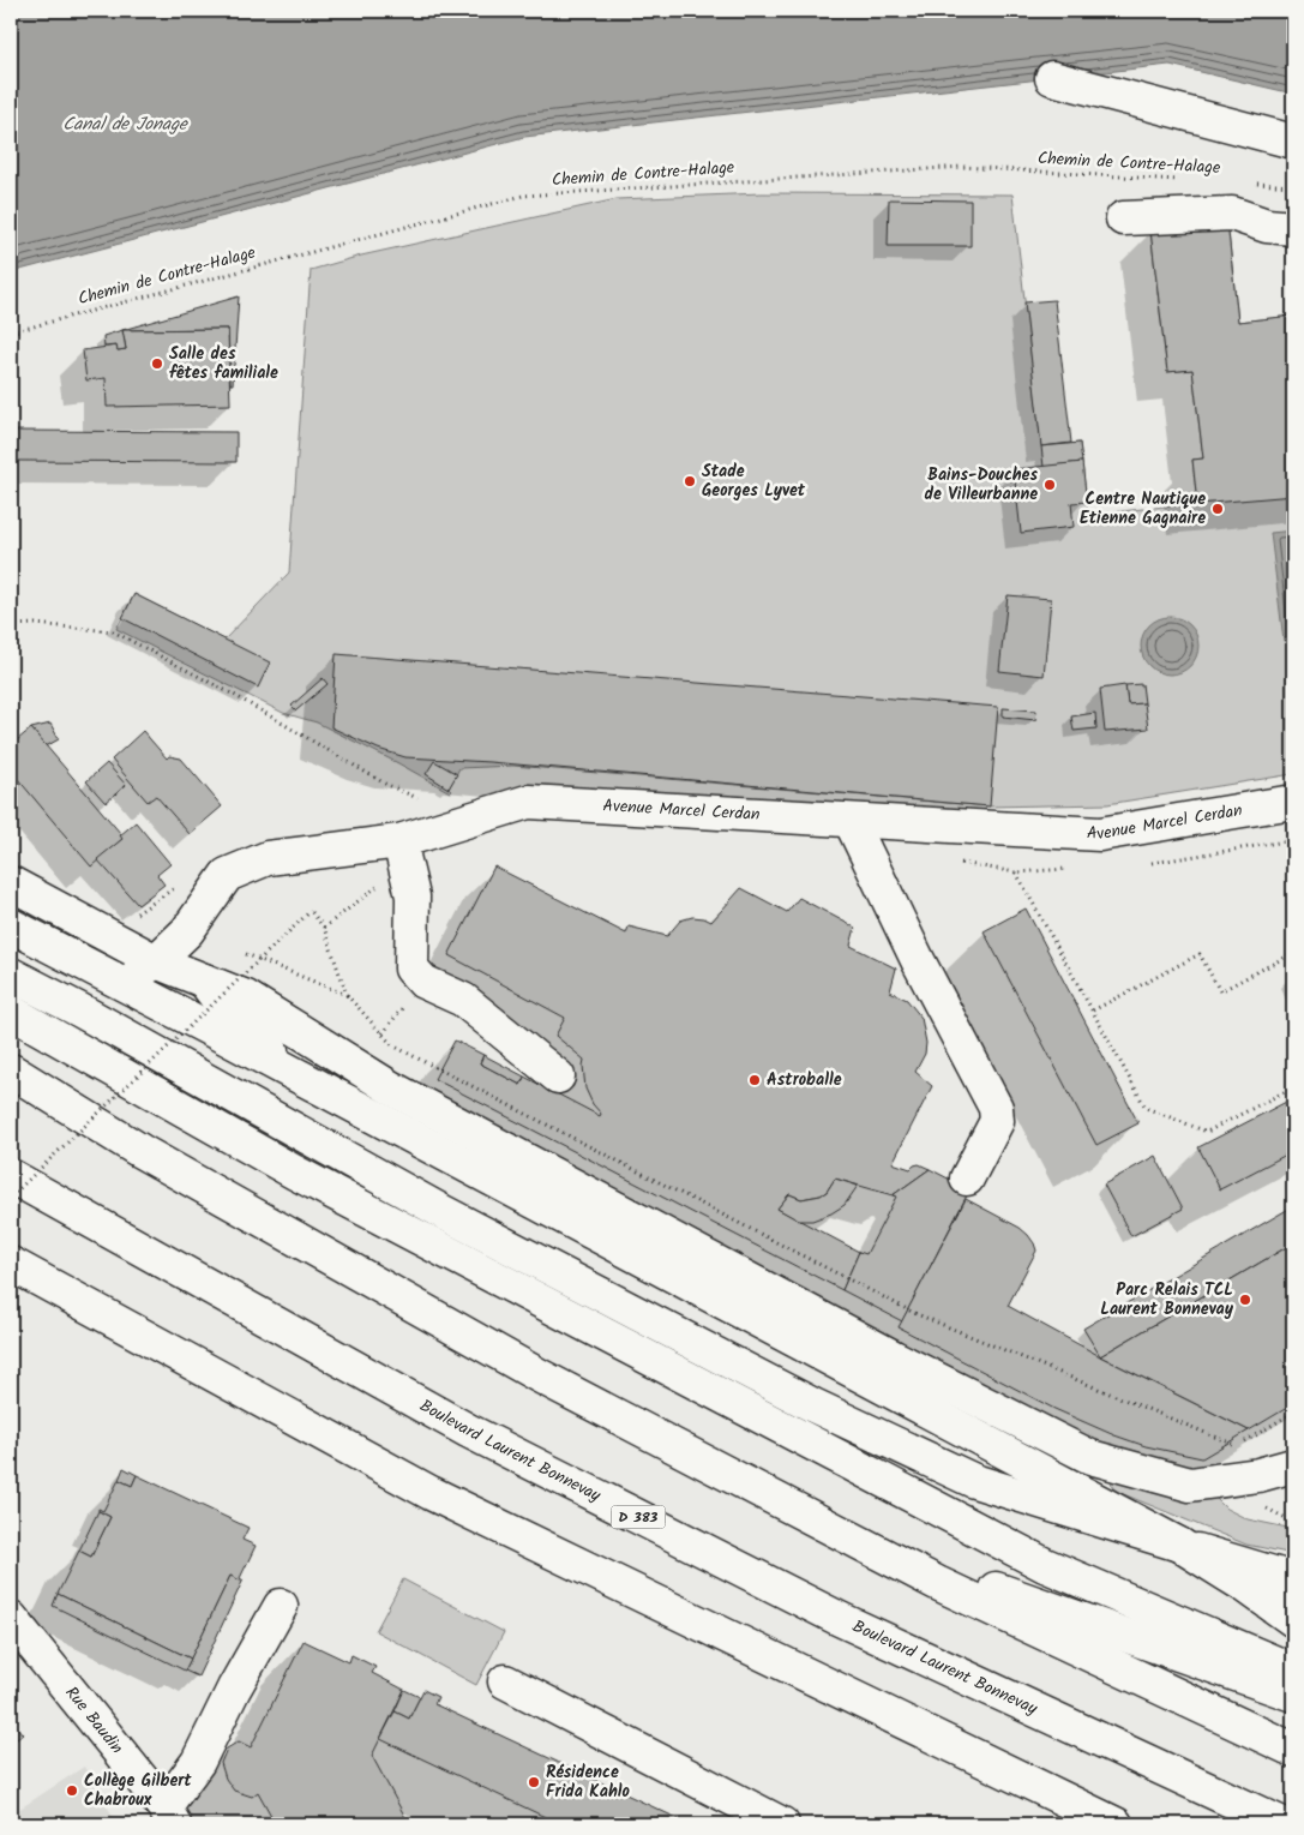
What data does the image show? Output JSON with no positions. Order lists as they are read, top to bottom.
{
  "streets": {
    "main road": [
      "Avenue Marcel Cerdan",
      "Boulevard Laurent Bonnevay",
      "D 383",
      "Rue Baudin"
    ],
    "path": ["Chemin de Contre-Halage"]
  },
  "water": ["Canal de Jonage"],
  "places": [
    "Salle des fêtes familiale",
    "Stade Georges Lyvet",
    "Bains-Douches de Villeurbanne",
    "Centre Nautique Etienne Gagnaire",
    "Astroballe",
    "Parc Relais TCL Laurent Bonnevay",
    "Résidence Frida Kahlo",
    "Collège Gilbert Chabroux"
  ]
}
